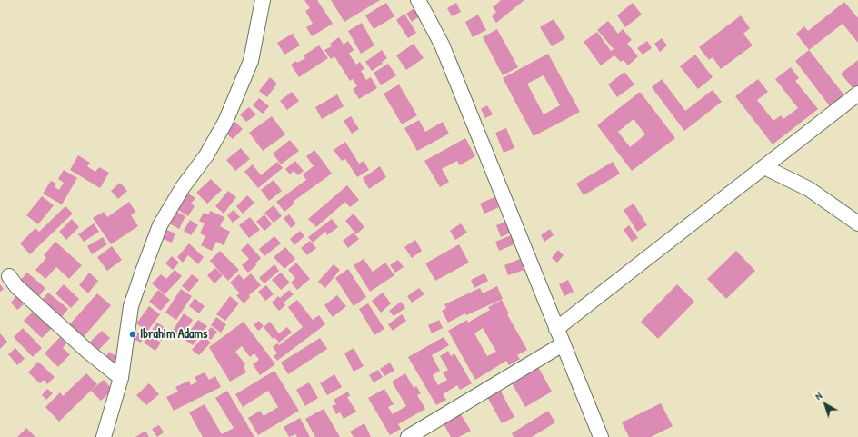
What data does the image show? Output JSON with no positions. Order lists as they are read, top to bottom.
{
  "places": ["Ibrahim Adams"],
  "north": "top left"
}
